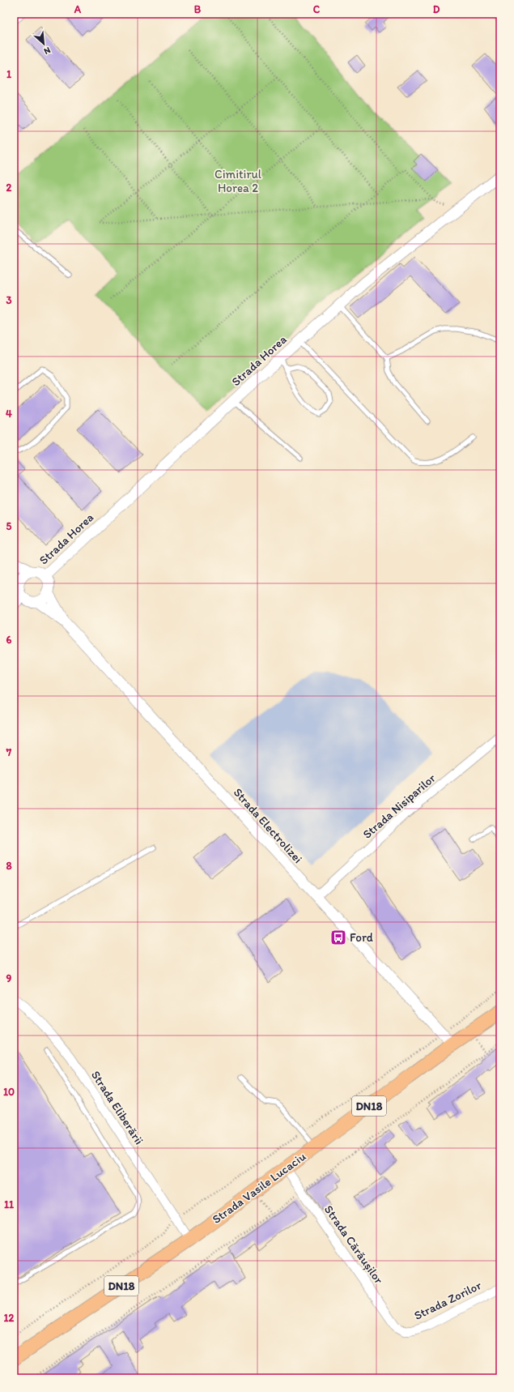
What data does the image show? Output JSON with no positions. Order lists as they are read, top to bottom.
{
  "streets": {
    "main road": ["DN18", "Strada Vasile Lucaciu"],
    "street": [
      "Strada Horea",
      "Strada Nisiparilor",
      "Strada Electrolizei",
      "Strada Eliberării",
      "Strada Cărăușilor",
      "Strada Zorilor"
    ]
  },
  "crossings": [
    ["Strada Horea", "Strada Electrolizei"],
    ["Strada Nisiparilor", "Strada Electrolizei"],
    ["Strada Electrolizei", "Strada Vasile Lucaciu"],
    ["Strada Eliberării", "Strada Vasile Lucaciu"],
    ["Strada Vasile Lucaciu", "Strada Cărăușilor"],
    ["Strada Cărăușilor", "Strada Zorilor"]
  ],
  "parks": ["Cimitirul Horea 2"],
  "places": {
    "bus stop": ["Ford"]
  },
  "north": "bottom right",
  "grid": {
    "columns": [
      "A",
      "B",
      "C",
      "D"
    ],
    "rows": [
      "1",
      "2",
      "3",
      "4",
      "5",
      "6",
      "7",
      "8",
      "9",
      "10",
      "11",
      "12"
    ]
  }
}
